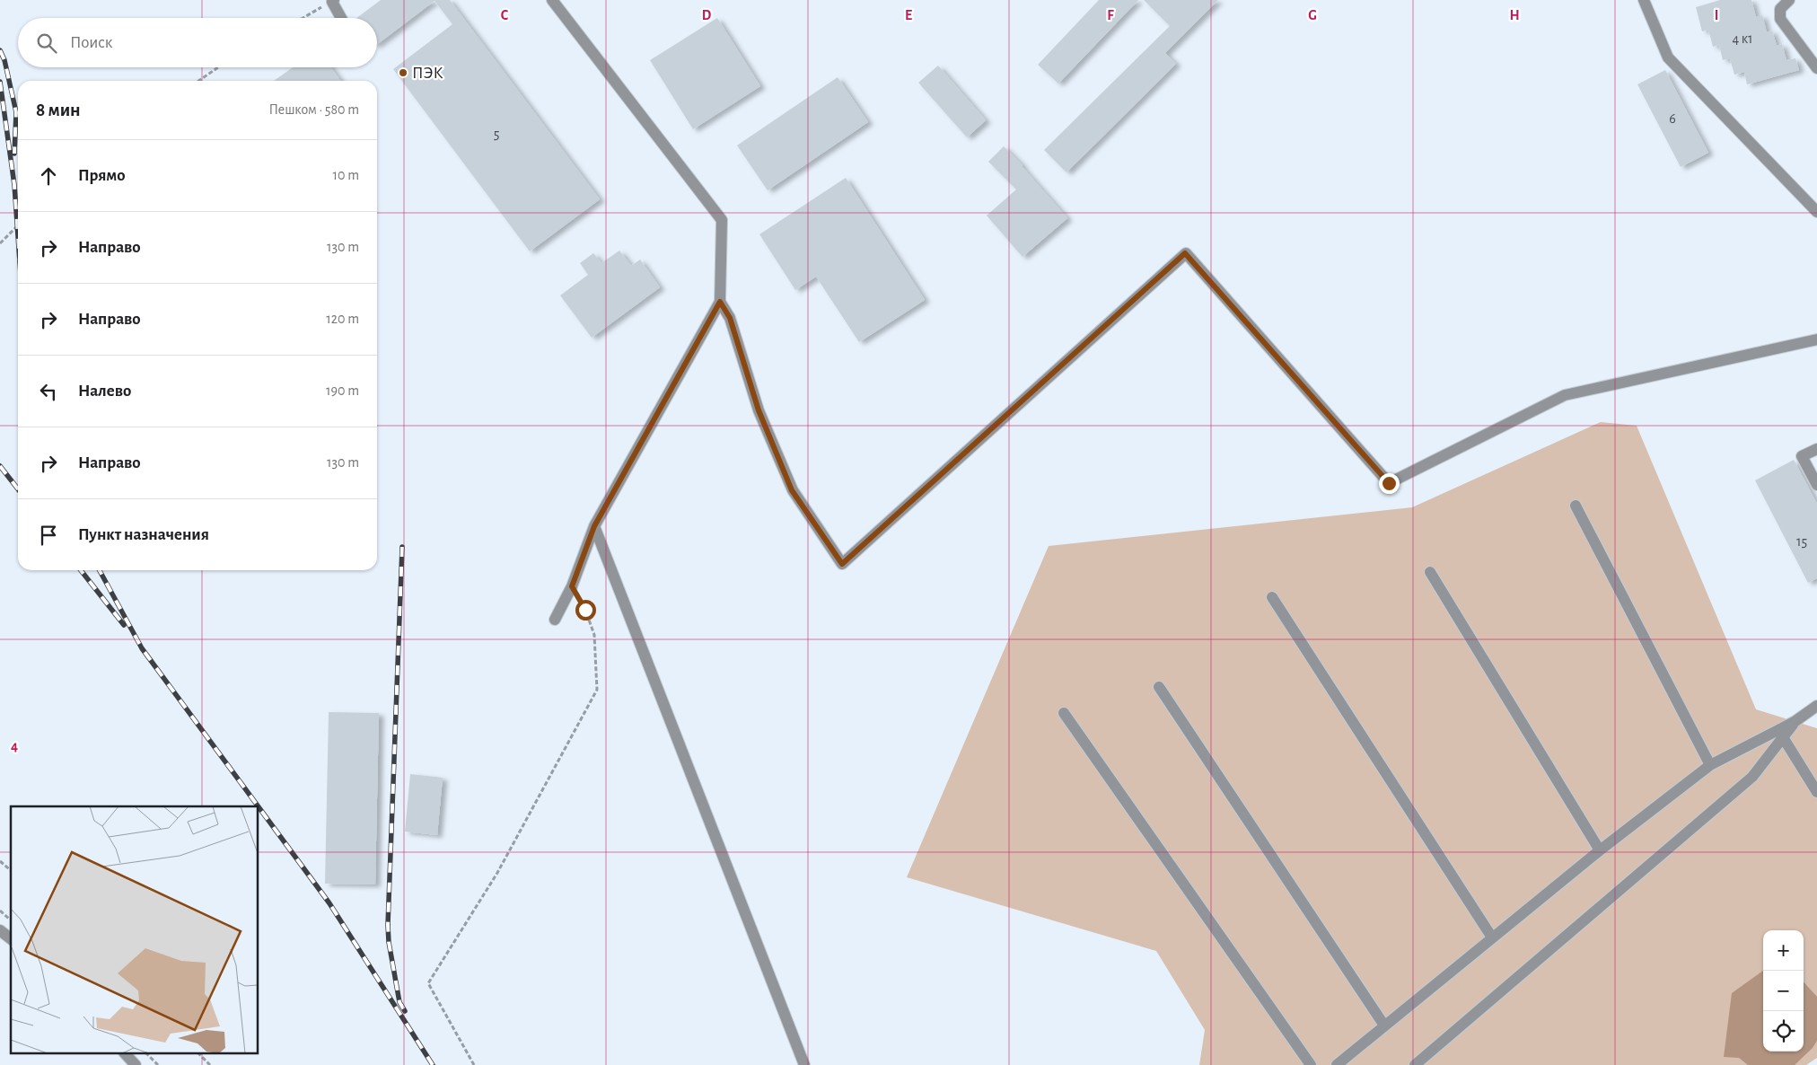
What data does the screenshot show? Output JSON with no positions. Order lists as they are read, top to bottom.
{
  "places": ["ПЭК"],
  "house_numbers": [
    "4 к1",
    "6",
    "5",
    "15"
  ],
  "page": {
    "search": "Поиск",
    "heading": ["8 мин", "Пешком · 580 m"],
    "list": [
      ["Прямо", "10 m"],
      ["Направо", "130 m"],
      ["Направо", "120 m"],
      ["Налево", "190 m"],
      ["Направо", "130 m"],
      "Пункт назначения"
    ],
    "map_buttons": ["+", "−"]
  },
  "grid": {
    "columns": [
      "C",
      "D",
      "E",
      "F",
      "G",
      "H",
      "I"
    ],
    "rows": ["4"]
  }
}
